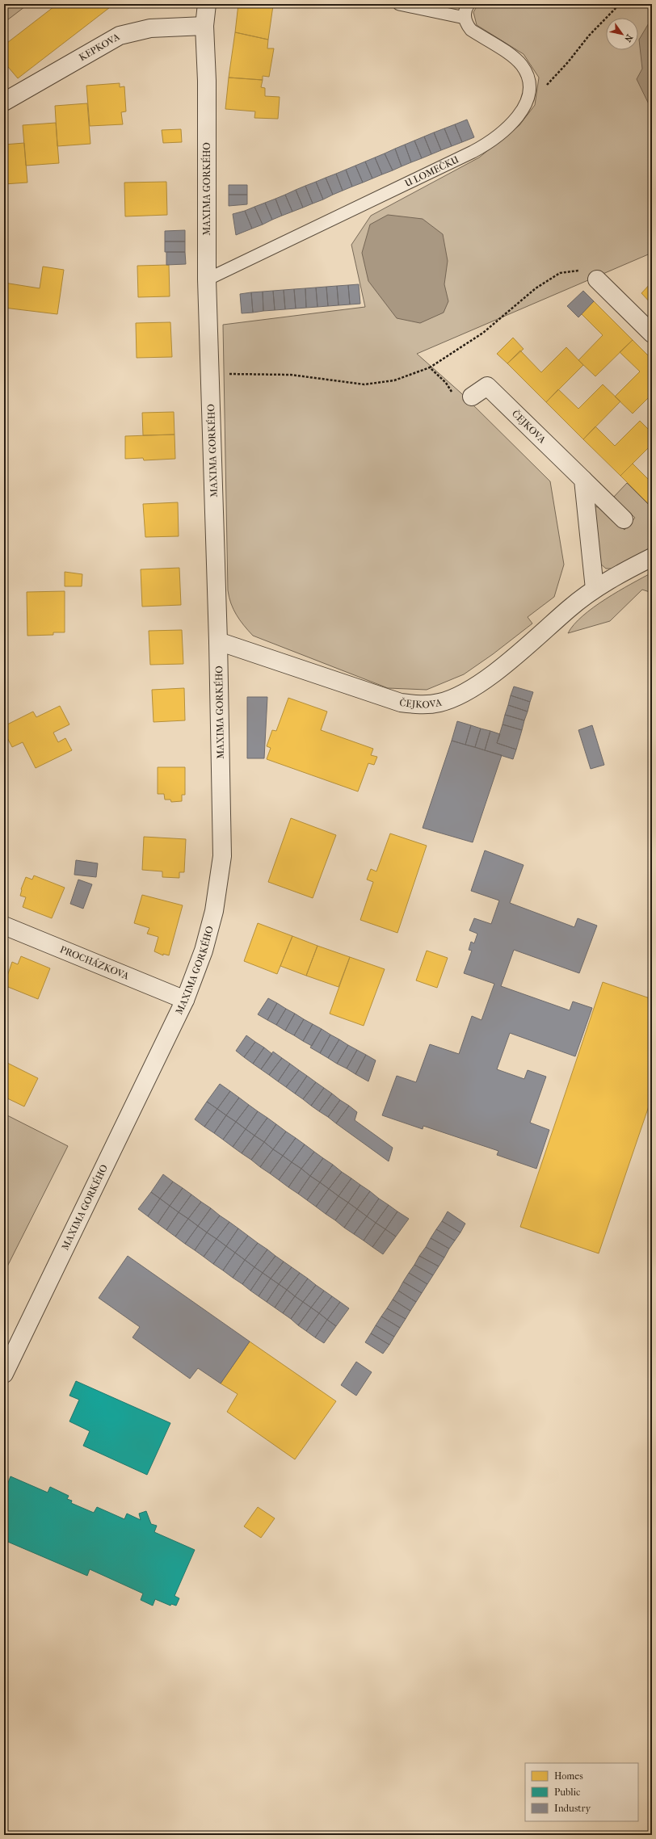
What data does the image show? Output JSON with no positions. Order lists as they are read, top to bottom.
{
  "streets": {
    "street": [
      "KEPKOVA",
      "MAXIMA GORKÉHO",
      "ČEJKOVA",
      "PROCHÁZKOVA"
    ],
    "lane": ["U LOMEČKU"]
  },
  "crossings": [
    ["KEPKOVA", "MAXIMA GORKÉHO"],
    ["U LOMEČKU", "MAXIMA GORKÉHO"],
    ["MAXIMA GORKÉHO", "ČEJKOVA"],
    ["MAXIMA GORKÉHO", "PROCHÁZKOVA"]
  ],
  "legend": ["Homes", "Public", "Industry"],
  "north": "bottom right"
}
